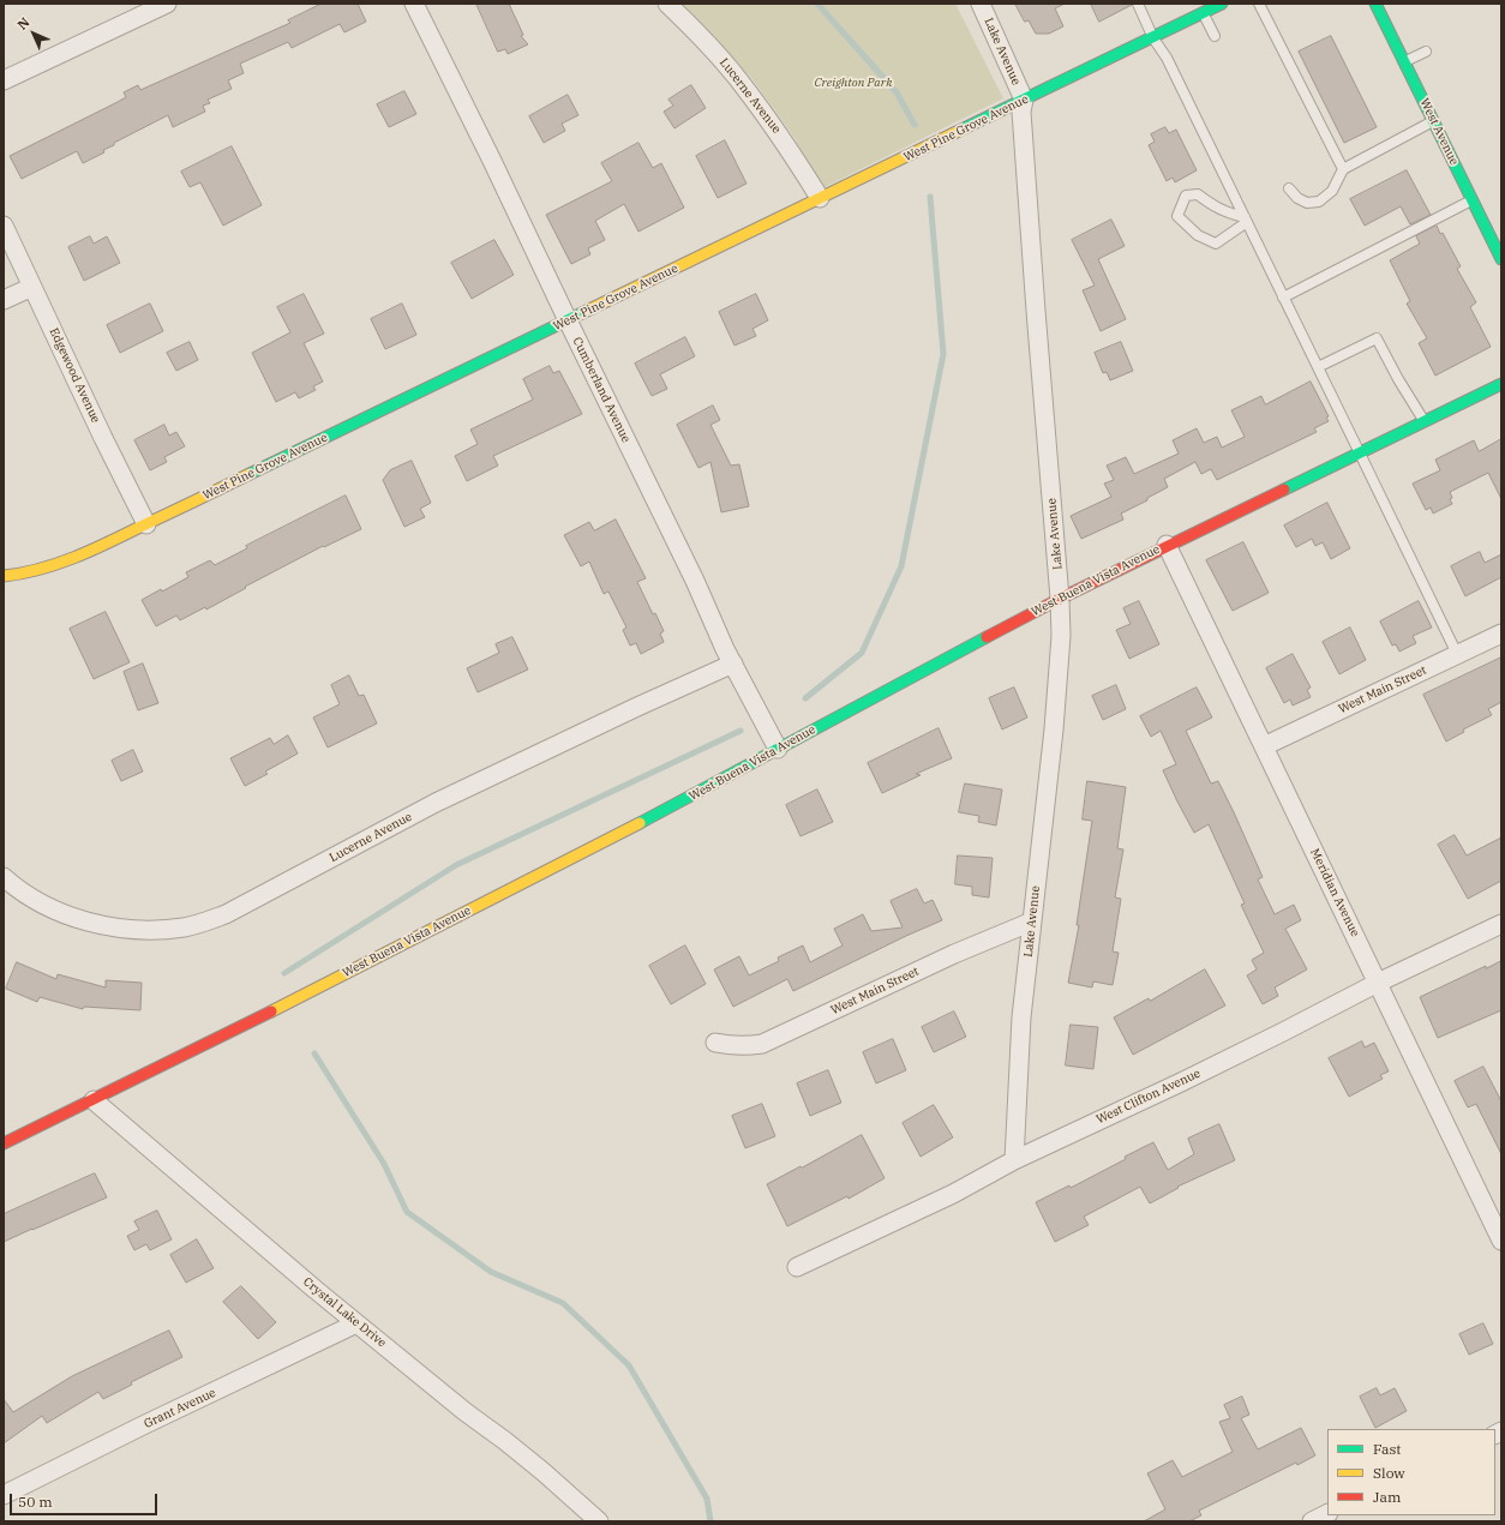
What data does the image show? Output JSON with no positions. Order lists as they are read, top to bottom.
{
  "streets": {
    "street": [
      "Lake Avenue",
      "Lucerne Avenue",
      "West Pine Grove Avenue",
      "West Avenue",
      "Edgewood Avenue",
      "Cumberland Avenue",
      "West Buena Vista Avenue",
      "West Main Street",
      "Meridian Avenue",
      "West Clifton Avenue",
      "Crystal Lake Drive",
      "Grant Avenue"
    ]
  },
  "crossings": [
    ["Lake Avenue", "West Pine Grove Avenue"],
    ["Lake Avenue", "West Buena Vista Avenue"],
    ["Lake Avenue", "West Main Street"],
    ["Lake Avenue", "West Clifton Avenue"],
    ["Lucerne Avenue", "West Pine Grove Avenue"],
    ["Lucerne Avenue", "Cumberland Avenue"],
    ["West Pine Grove Avenue", "Edgewood Avenue"],
    ["West Pine Grove Avenue", "Cumberland Avenue"],
    ["Cumberland Avenue", "West Buena Vista Avenue"],
    ["West Buena Vista Avenue", "Meridian Avenue"],
    ["West Buena Vista Avenue", "Crystal Lake Drive"],
    ["West Main Street", "Meridian Avenue"],
    ["Meridian Avenue", "West Clifton Avenue"],
    ["Crystal Lake Drive", "Grant Avenue"]
  ],
  "parks": ["Creighton Park"],
  "legend": ["Fast", "Slow", "Jam"],
  "scale_bar": "50 m",
  "north": "top left"
}
